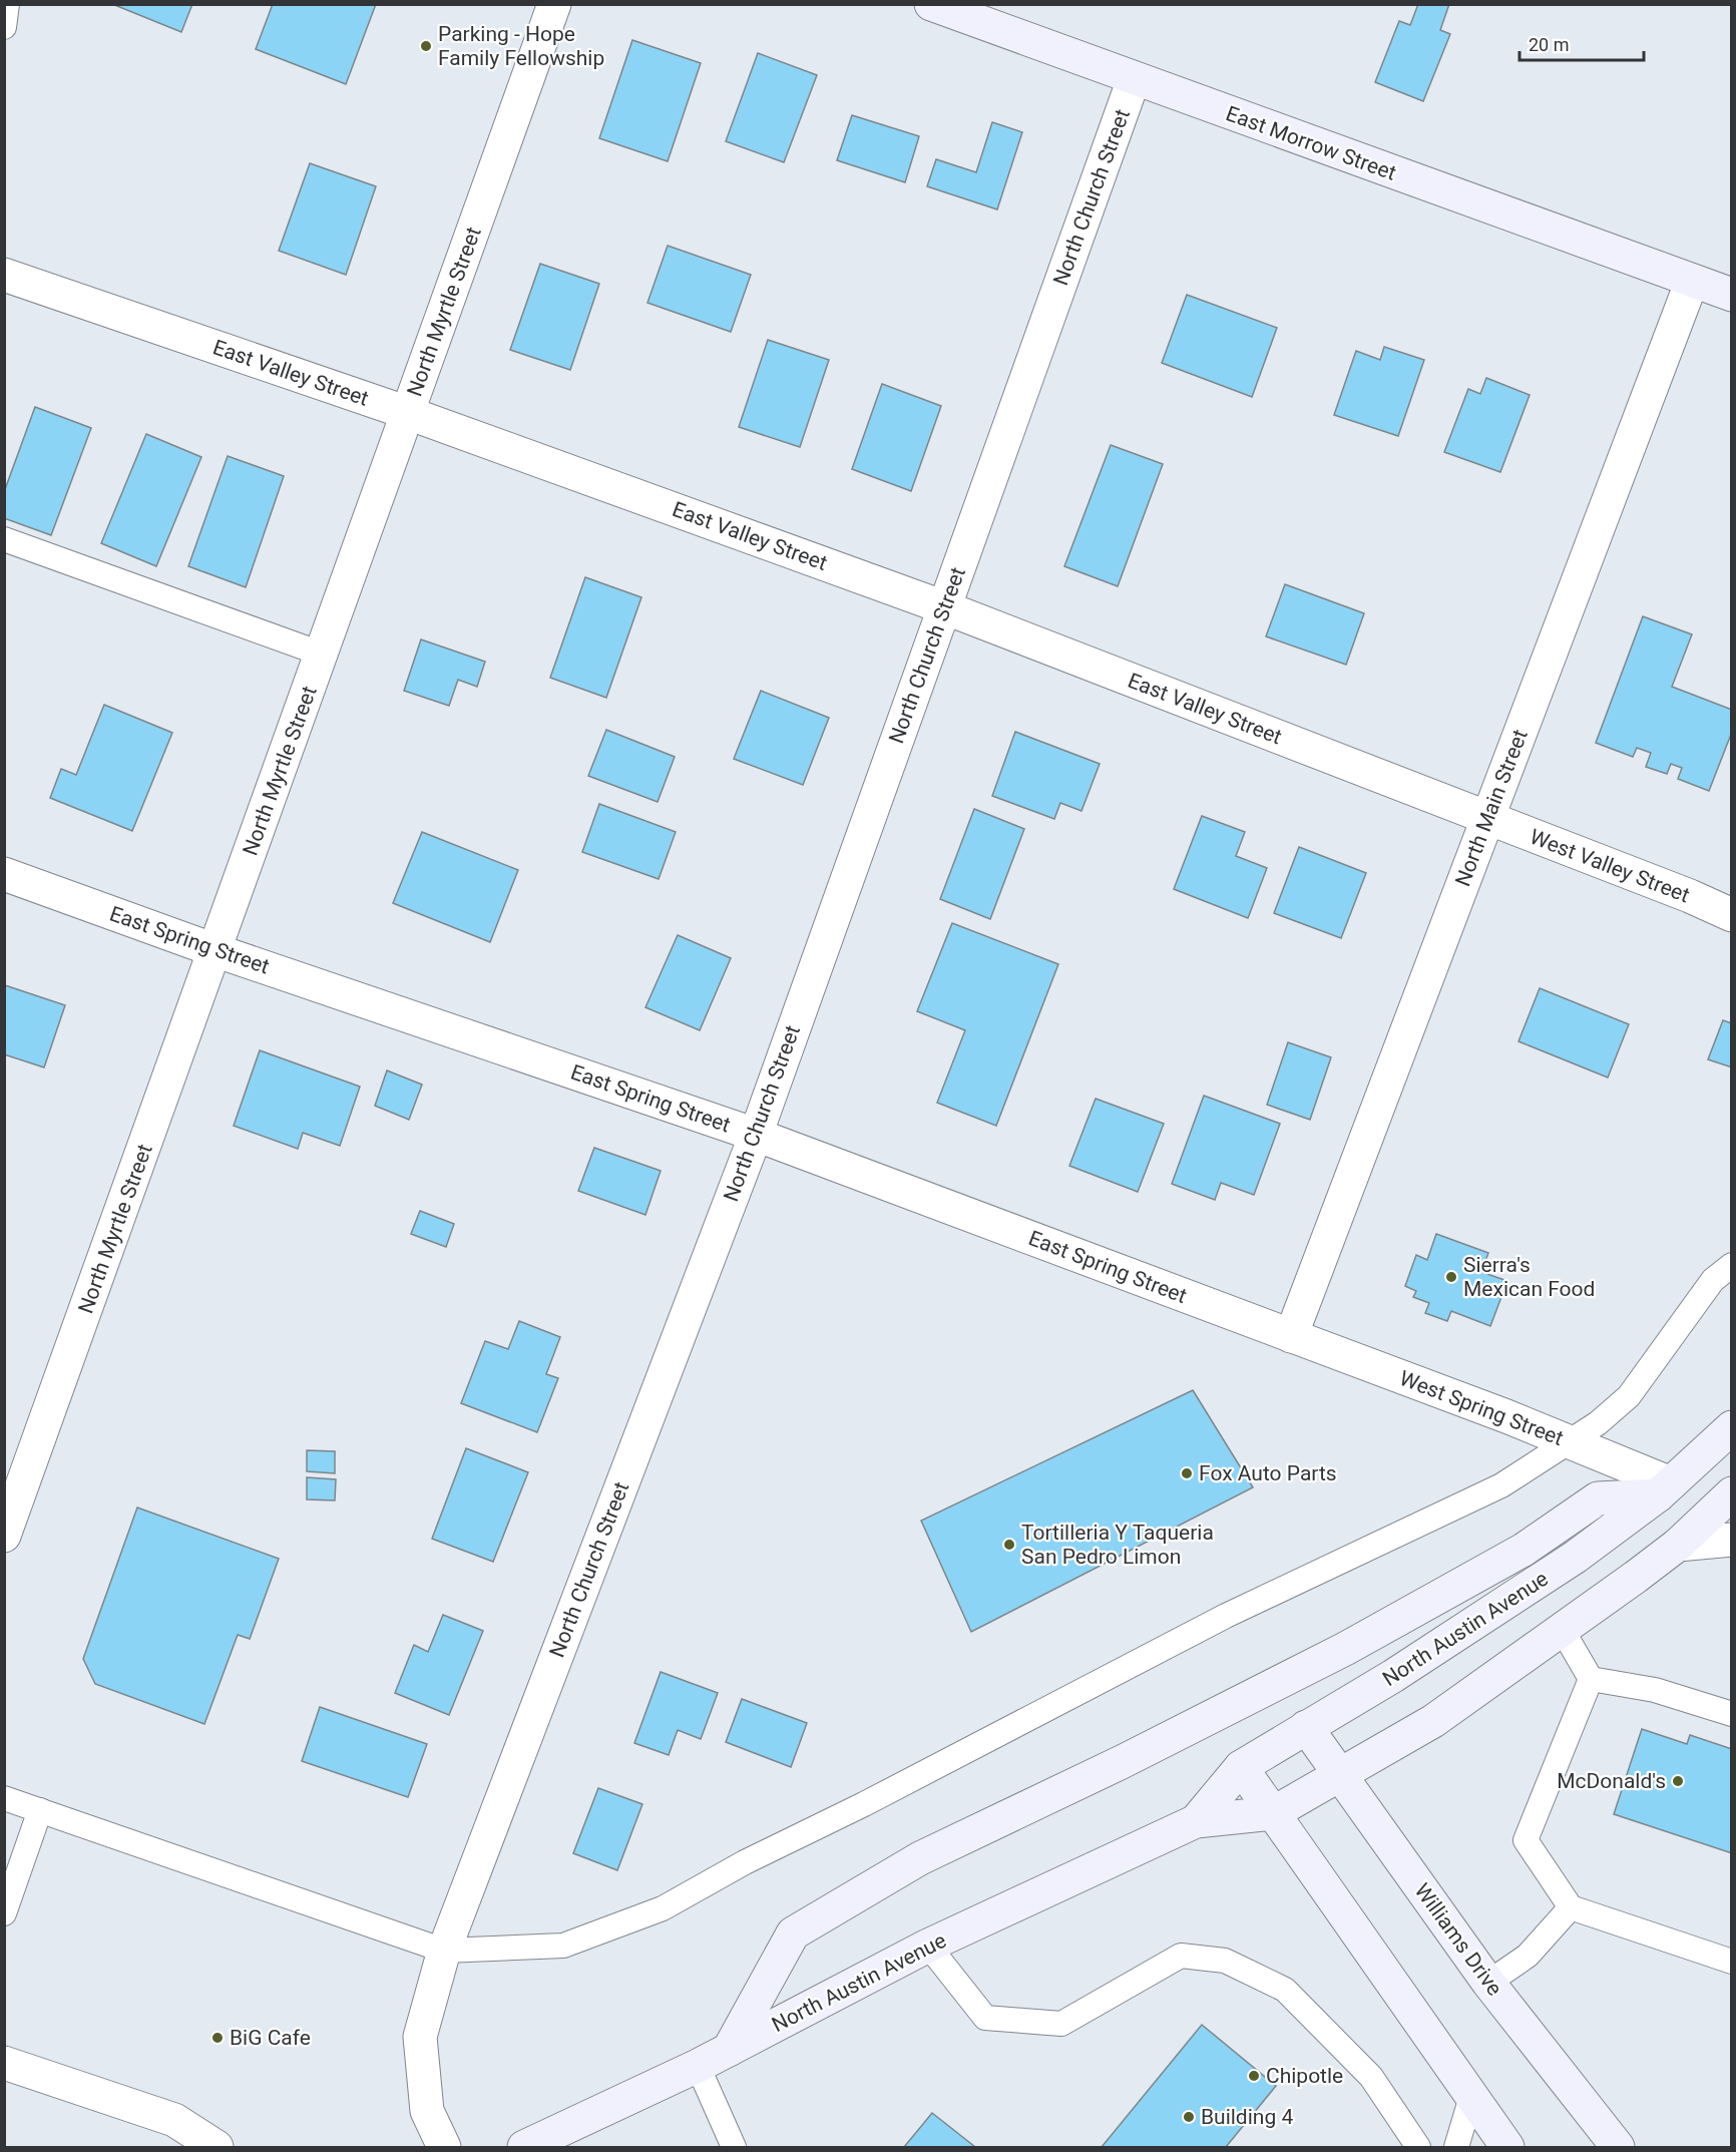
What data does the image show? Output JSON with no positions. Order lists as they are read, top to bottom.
{
  "streets": {
    "main road": ["East Morrow Street", "North Austin Avenue", "Williams Drive"],
    "street": [
      "North Church Street",
      "North Myrtle Street",
      "East Valley Street",
      "North Main Street",
      "West Valley Street",
      "East Spring Street",
      "West Spring Street"
    ]
  },
  "crossings": [
    ["East Morrow Street", "North Church Street"],
    ["East Morrow Street", "North Main Street"],
    ["North Church Street", "East Valley Street"],
    ["North Church Street", "East Spring Street"],
    ["North Myrtle Street", "East Valley Street"],
    ["North Myrtle Street", "East Spring Street"],
    ["East Valley Street", "North Main Street"],
    ["East Valley Street", "West Valley Street"],
    ["North Main Street", "West Valley Street"],
    ["North Main Street", "East Spring Street"],
    ["North Main Street", "West Spring Street"],
    ["East Spring Street", "West Spring Street"],
    ["West Spring Street", "North Austin Avenue"],
    ["North Austin Avenue", "Williams Drive"]
  ],
  "places": [
    "Parking - Hope Family Fellowship",
    "Sierra's Mexican Food",
    "Fox Auto Parts",
    "Tortilleria Y Taqueria San Pedro Limon",
    "McDonald's",
    "BiG Cafe",
    "Chipotle",
    "Building 4"
  ],
  "scale_bar": "20 m"
}
